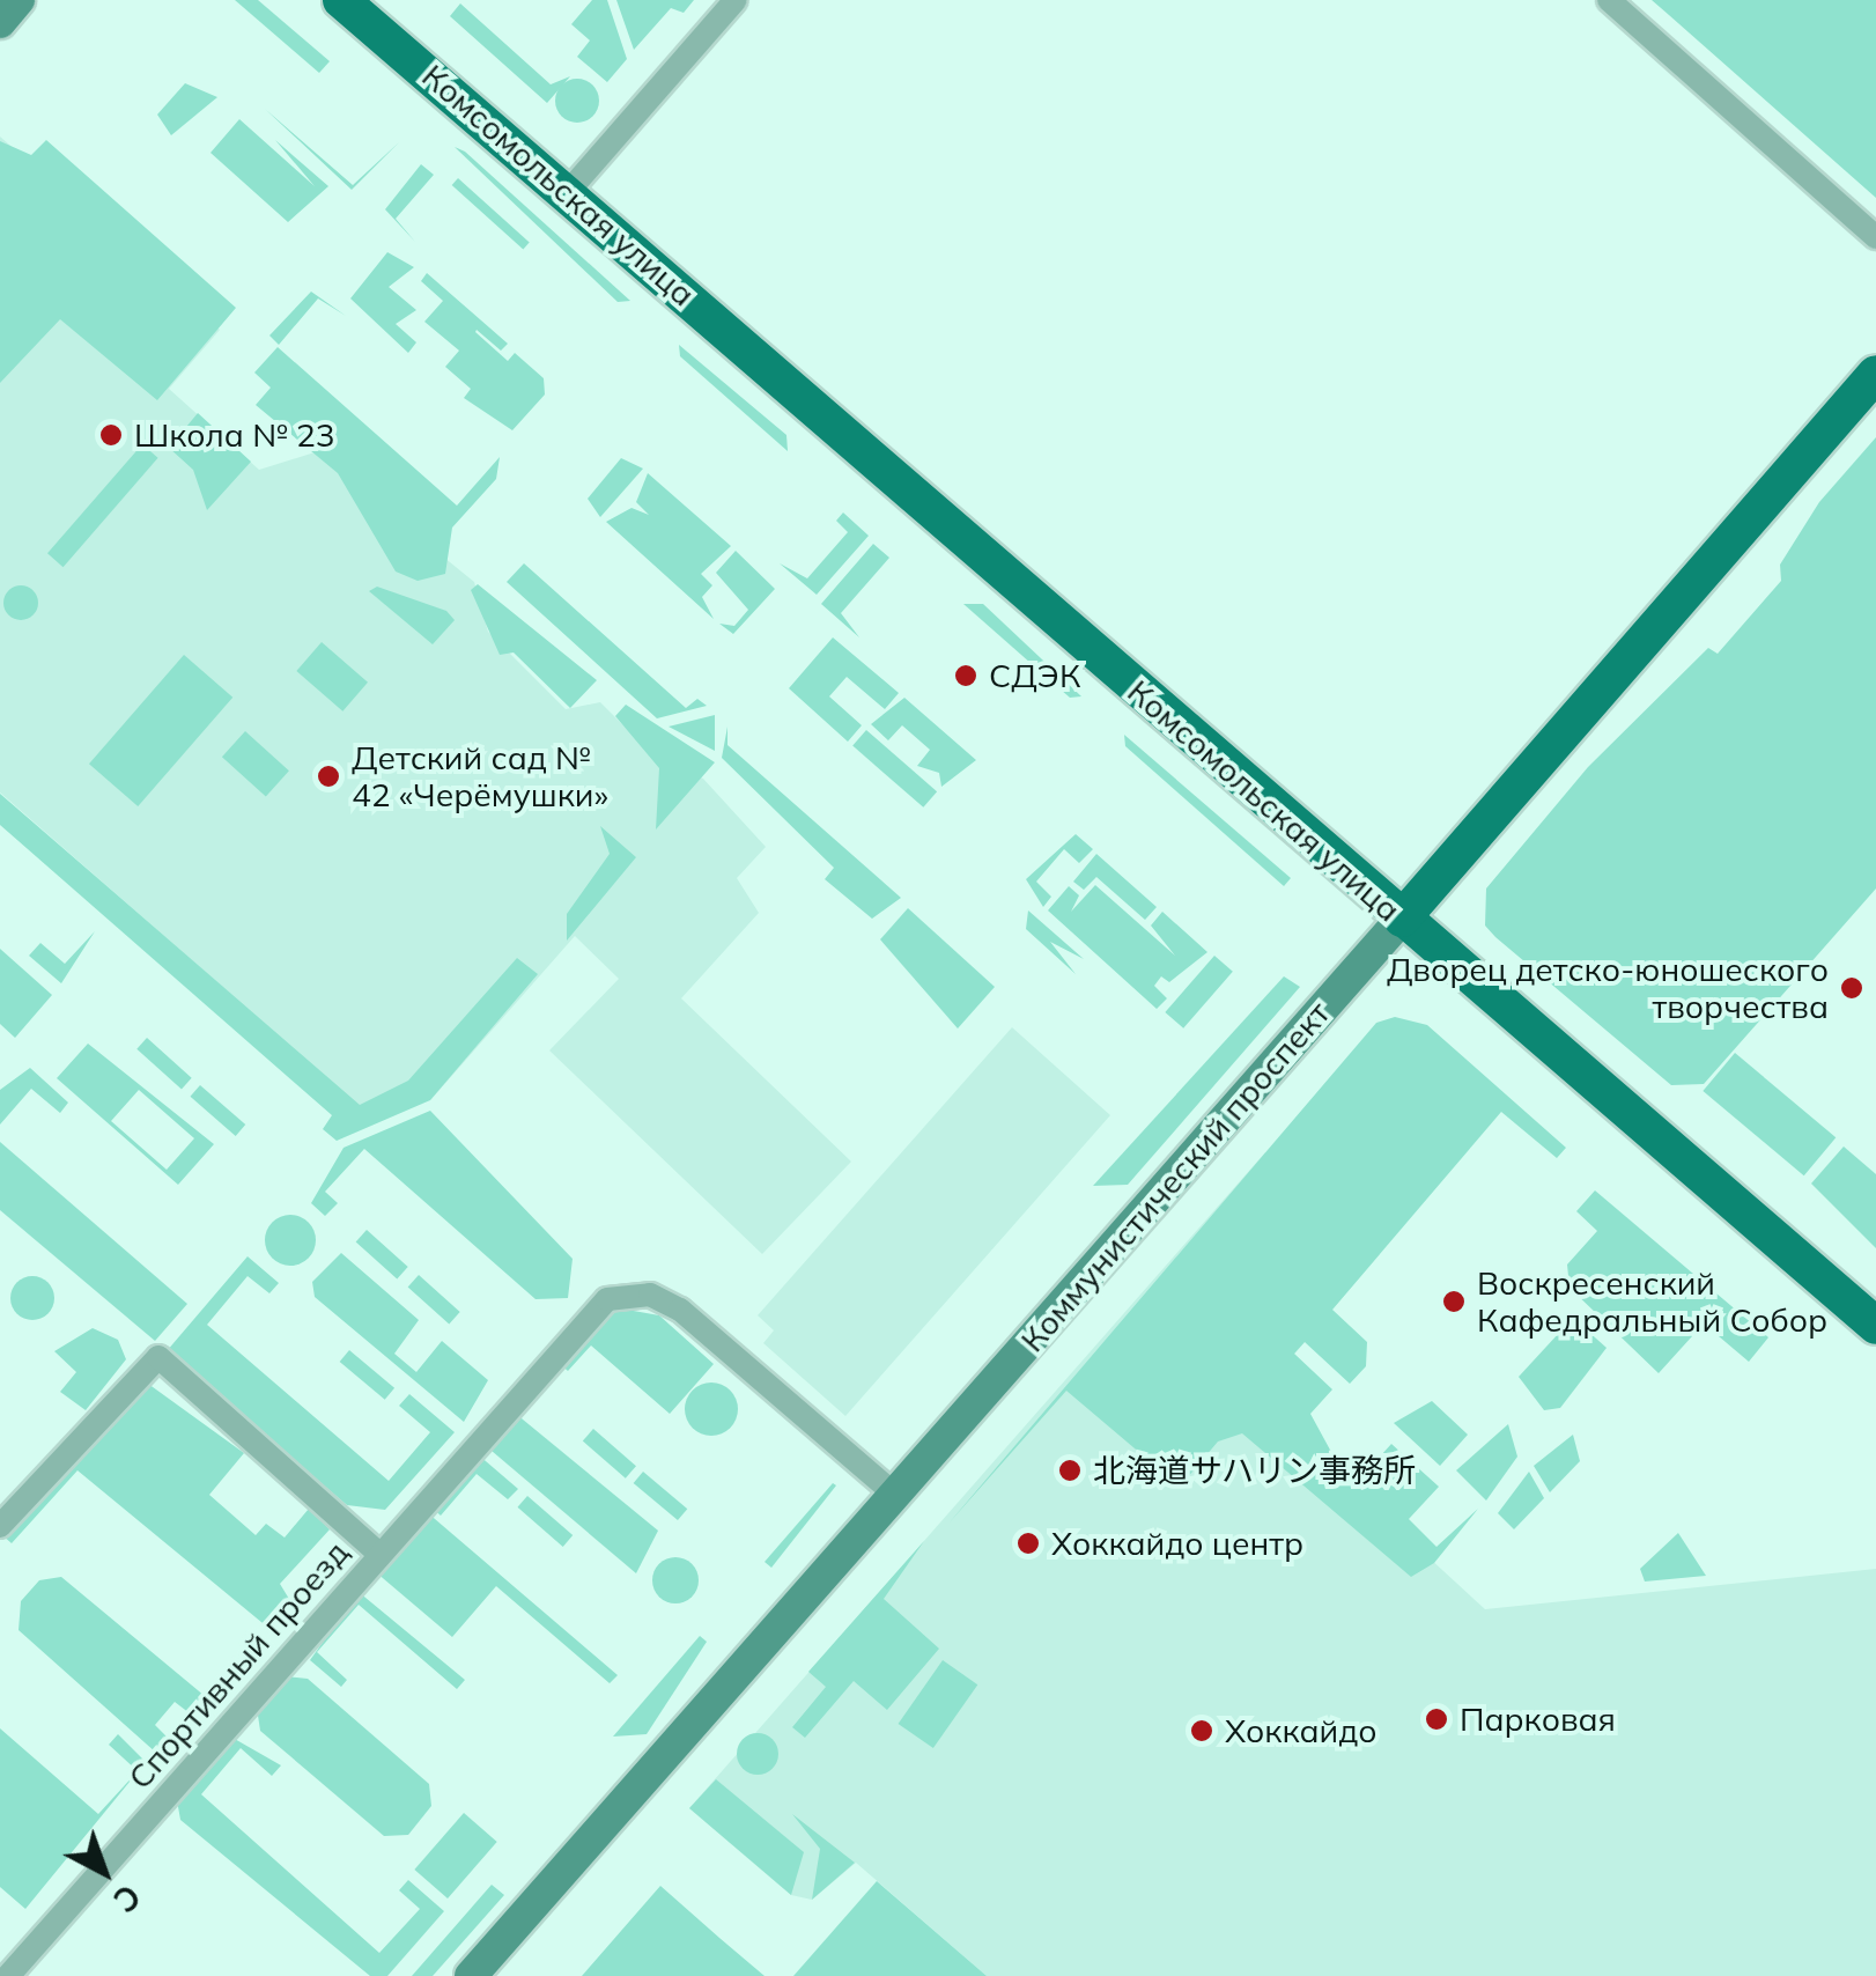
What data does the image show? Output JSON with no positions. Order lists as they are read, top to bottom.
{
  "streets": {
    "main road": ["Комсомольская улица", "Коммунистический проспект"],
    "street": ["Спортивный проезд"]
  },
  "crossings": [
    ["Комсомольская улица", "Коммунистический проспект"],
    ["Коммунистический проспект", "Спортивный проезд"]
  ],
  "places": [
    "Школа № 23",
    "СДЭК",
    "Детский сад № 42 «Черёмушки»",
    "Дворец детско-юношеского творчества",
    "Воскресенский Кафедральный Собор",
    "北海道サハリン事務所",
    "Хоккайдо центр",
    "Парковая",
    "Хоккайдо"
  ],
  "north": "bottom right"
}
